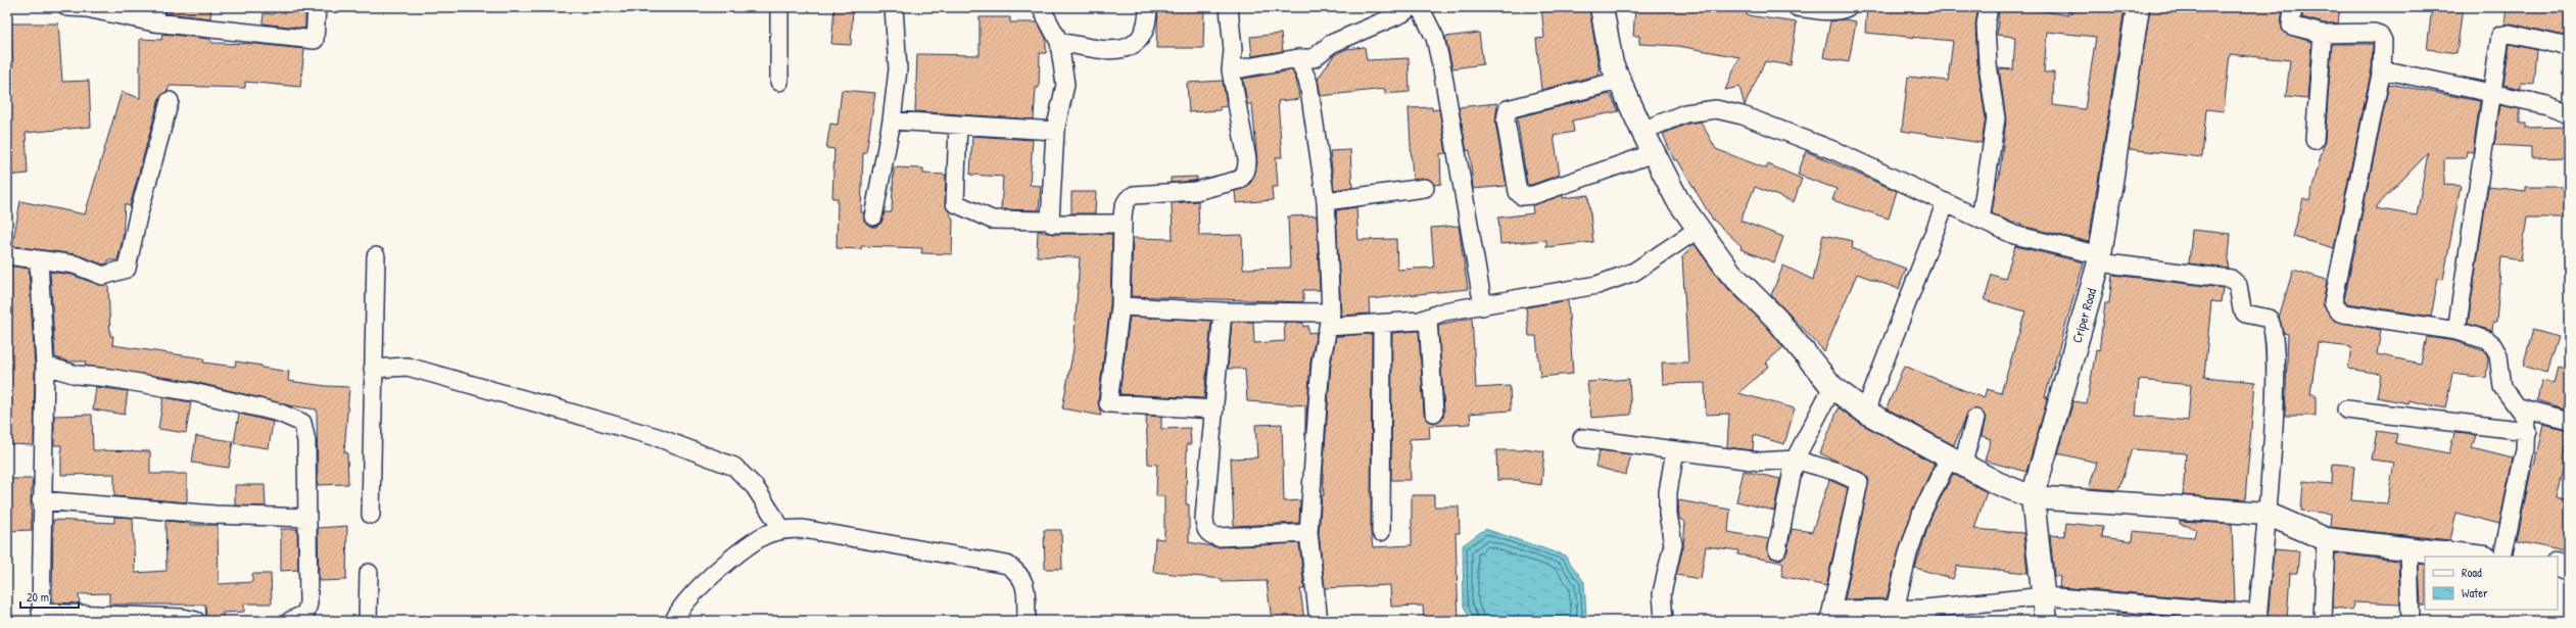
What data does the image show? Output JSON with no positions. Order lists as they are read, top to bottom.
{
  "streets": {
    "street": ["Criper Road"]
  },
  "legend": ["Road", "Water"],
  "scale_bar": "20 m"
}
